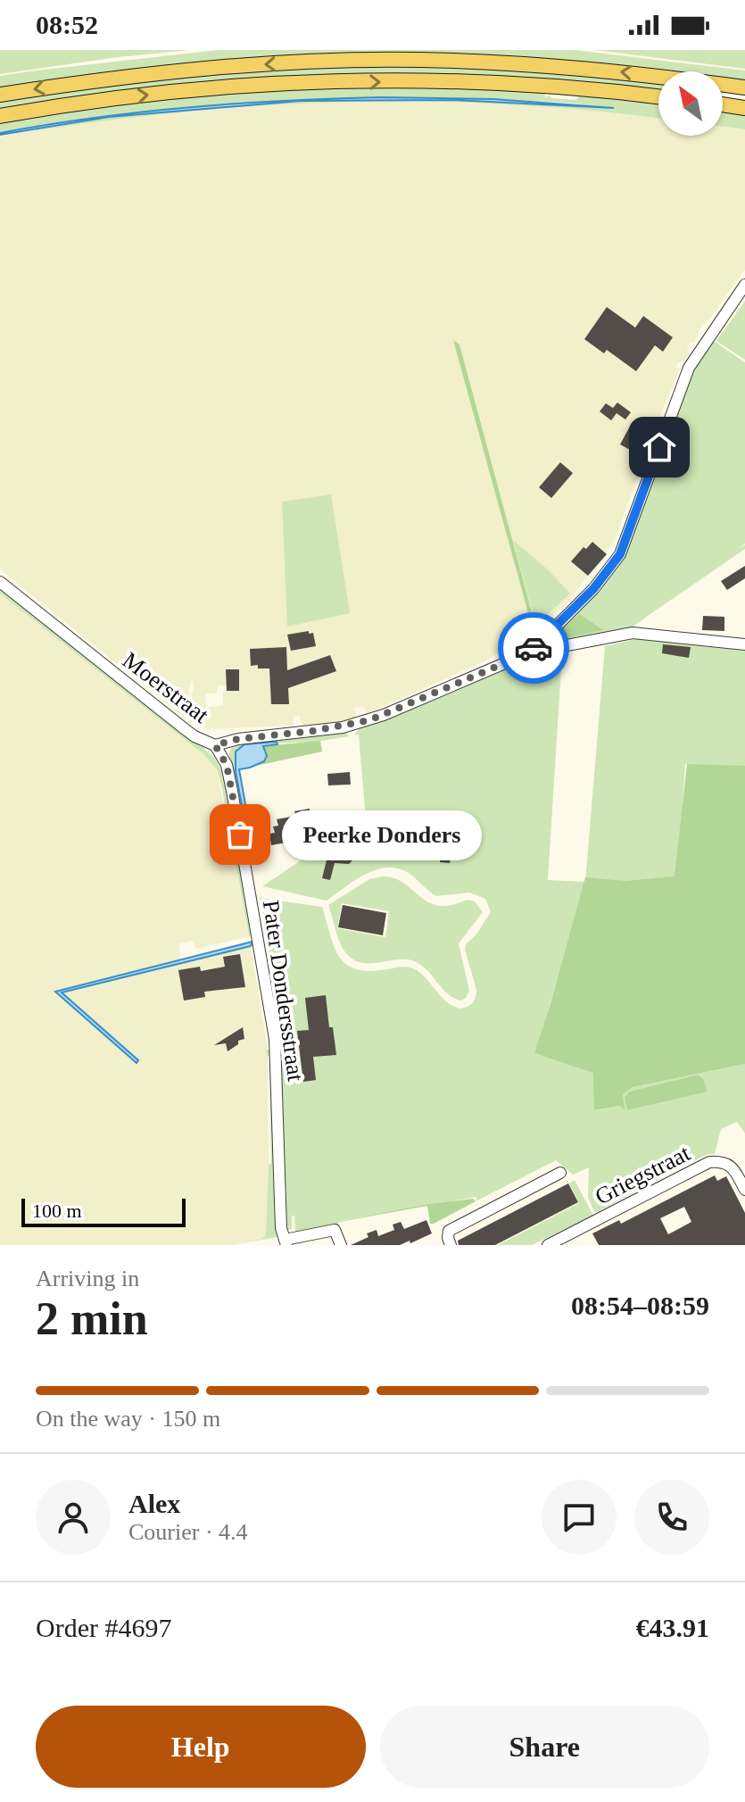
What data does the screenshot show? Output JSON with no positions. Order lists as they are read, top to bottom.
{
  "streets": {
    "street": ["Moerstraat", "Pater Dondersstraat", "Griegstraat"]
  },
  "crossings": [
    ["Moerstraat", "Pater Dondersstraat"]
  ],
  "places": ["Peerke Donders"],
  "scale_bar": "100 m",
  "north": "top left",
  "page": {
    "status": "08:52",
    "bubble": "Peerke Donders",
    "scale": "100 m",
    "heading": ["2 min", "Arriving in", "08:54–08:59"],
    "panel": [
      "Alex",
      "Courier · 4.4",
      "Order #4697",
      "€43.91"
    ],
    "bar": "On the way · 150 m",
    "buttons": ["Help", "Share"]
  }
}
